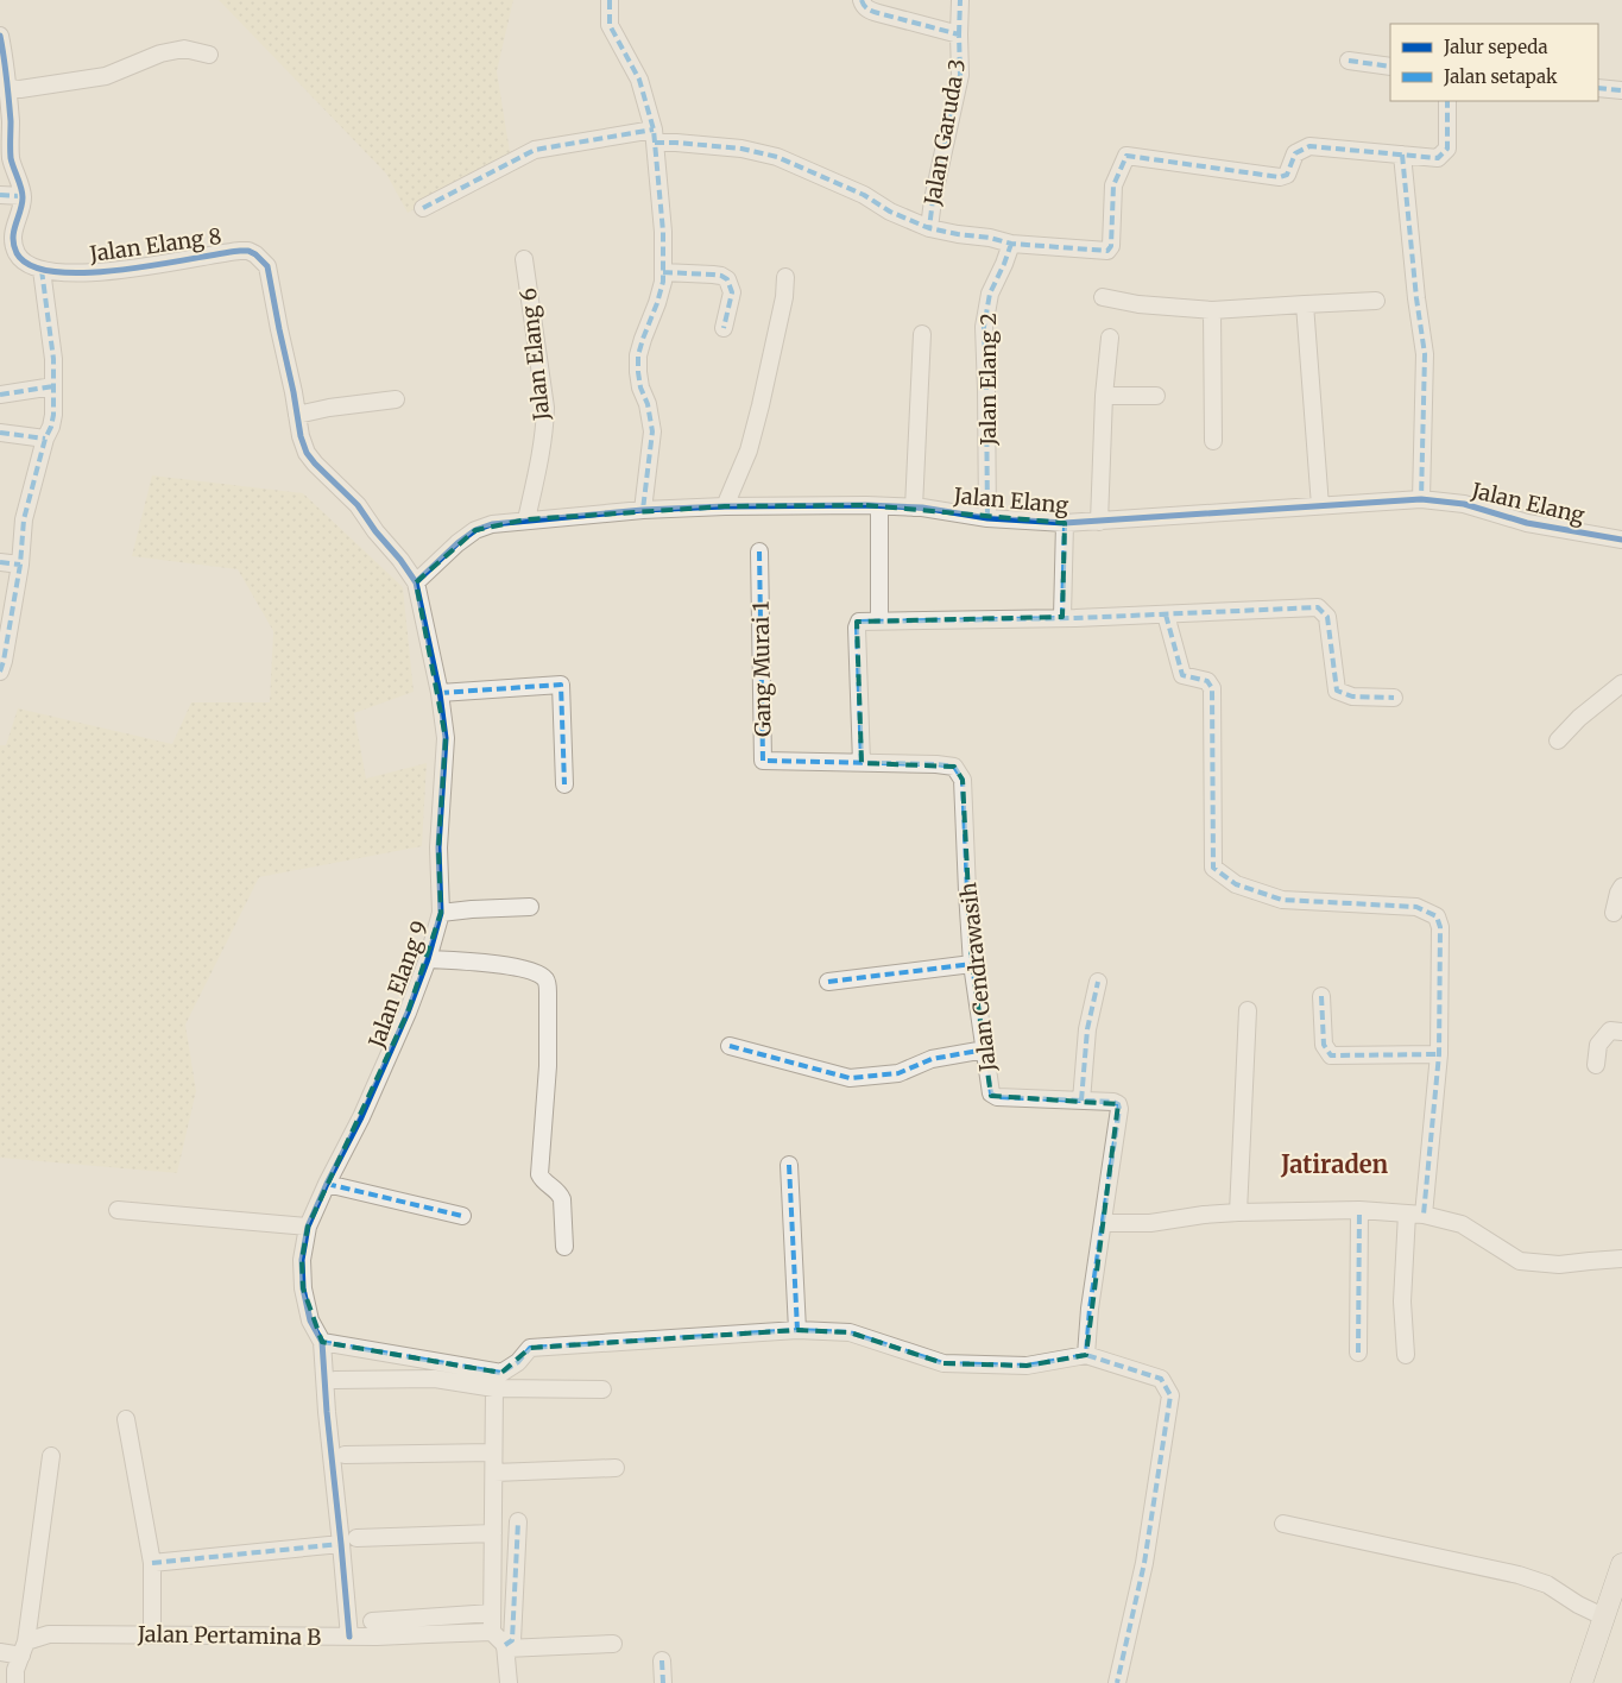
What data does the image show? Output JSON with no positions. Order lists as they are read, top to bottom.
{
  "streets": {
    "street": [
      "Jalan Garuda 3",
      "Jalan Elang 8",
      "Jalan Elang 6",
      "Jalan Elang 2",
      "Jalan Elang",
      "Gang Murai 1",
      "Jalan Cendrawasih",
      "Jalan Elang 9",
      "Jalan Pertamina B"
    ]
  },
  "crossings": [
    ["Jalan Elang 8", "Jalan Elang"],
    ["Jalan Elang 8", "Jalan Elang 9"],
    ["Jalan Elang 6", "Jalan Elang"],
    ["Jalan Elang 2", "Jalan Elang"],
    ["Jalan Elang", "Jalan Elang 9"],
    ["Gang Murai 1", "Jalan Cendrawasih"]
  ],
  "districts": ["Jatiraden"],
  "legend": ["Jalur sepeda", "Jalan setapak"]
}
